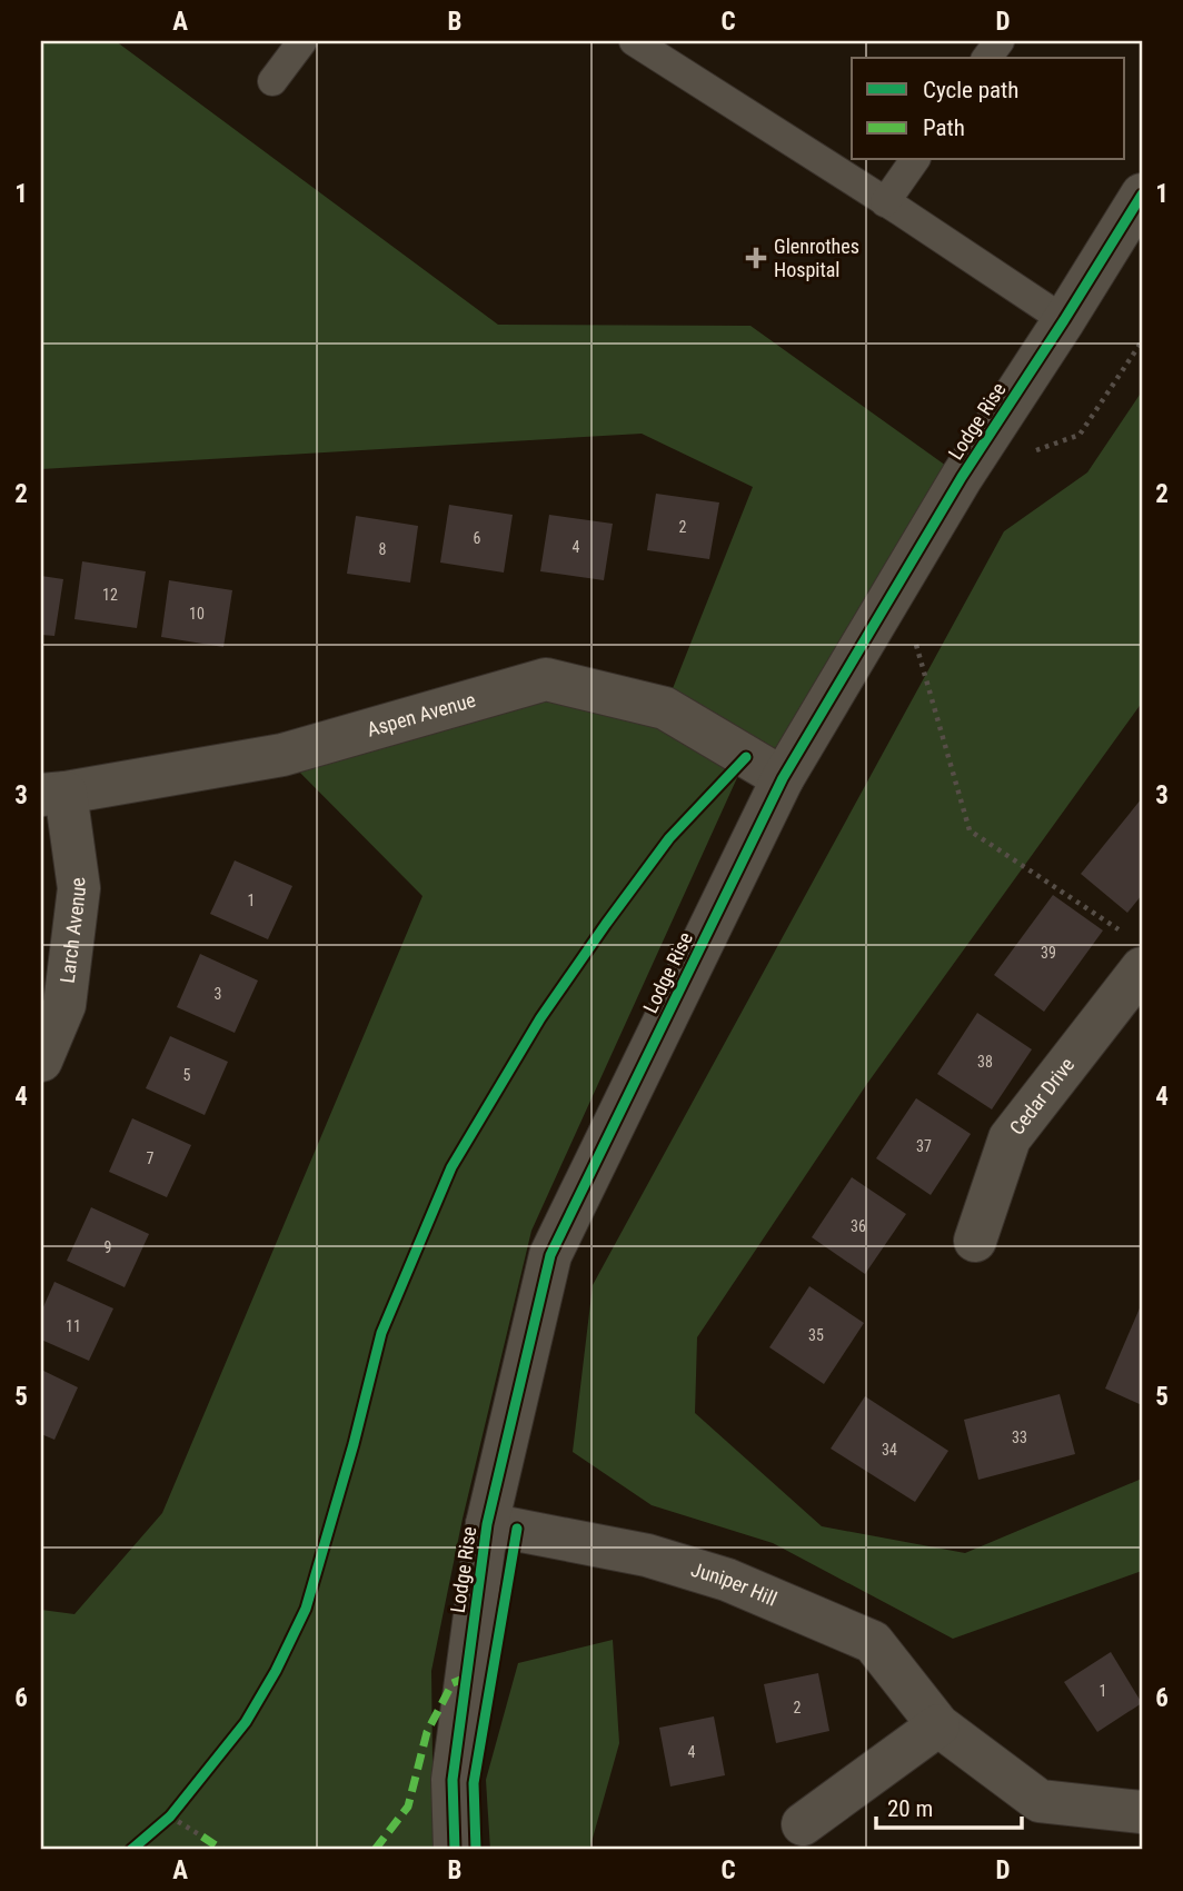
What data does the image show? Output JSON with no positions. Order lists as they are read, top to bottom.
{
  "streets": {
    "street": [
      "Lodge Rise",
      "Aspen Avenue",
      "Larch Avenue",
      "Cedar Drive",
      "Juniper Hill"
    ]
  },
  "crossings": [
    ["Lodge Rise", "Aspen Avenue"],
    ["Lodge Rise", "Juniper Hill"],
    ["Aspen Avenue", "Larch Avenue"]
  ],
  "places": {
    "health": ["Glenrothes Hospital"]
  },
  "house_numbers": [
    "2",
    "6",
    "4",
    "8",
    "12",
    "10",
    "1",
    "39",
    "3",
    "38",
    "5",
    "37",
    "7",
    "36",
    "9",
    "11",
    "35",
    "33",
    "34",
    "1",
    "2",
    "4"
  ],
  "legend": ["Cycle path", "Path"],
  "scale_bar": "20 m",
  "grid": {
    "columns": [
      "A",
      "B",
      "C",
      "D"
    ],
    "rows": [
      "1",
      "2",
      "3",
      "4",
      "5",
      "6"
    ]
  }
}
